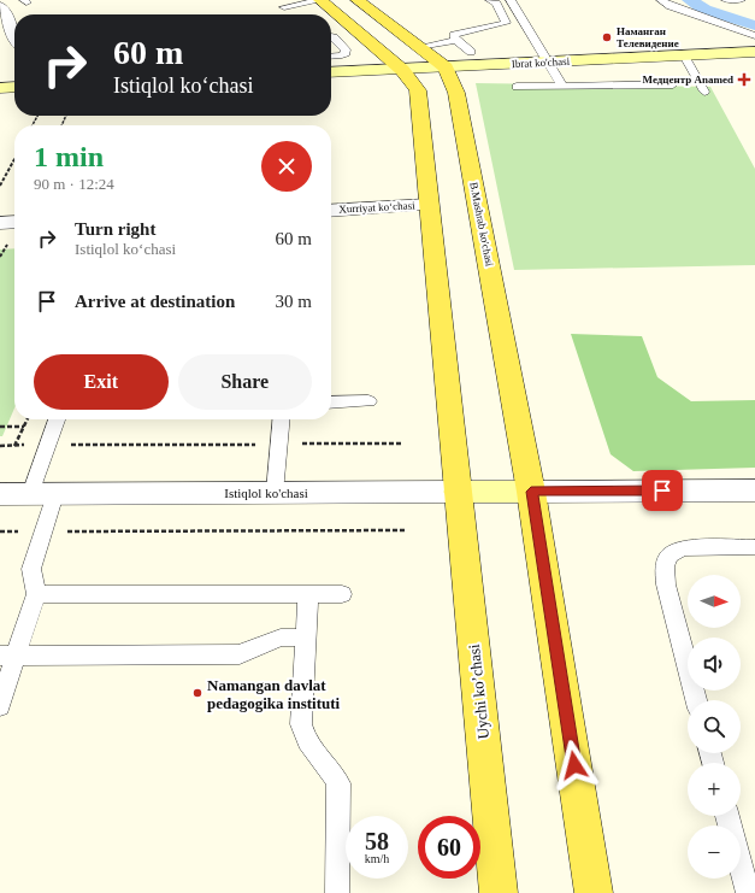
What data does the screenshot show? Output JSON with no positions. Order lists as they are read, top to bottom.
{
  "streets": {
    "main road": [
      "Ibrat ko'chasi",
      "B.Mashrab ko'chasi",
      "Istiqlol ko'chasi",
      "Uychi ko’chasi"
    ],
    "street": ["Xurriyat ko‘chasi"]
  },
  "crossings": [
    ["Ibrat ko'chasi", "B.Mashrab ko'chasi"],
    ["B.Mashrab ko'chasi", "Istiqlol ko'chasi"],
    ["Istiqlol ko'chasi", "Uychi ko’chasi"]
  ],
  "places": {
    "other": ["Наманган Телевидение", "Namangan davlat pedagogika instituti"],
    "health": ["Медцентр Anamed"]
  },
  "north": "right",
  "page": {
    "turn": ["60 m", "Istiqlol koʻchasi"],
    "heading": ["1 min", "90 m · 12:24"],
    "list": [
      {
        "name": "Turn right",
        "note": "Istiqlol koʻchasi",
        "value": "60 m"
      },
      {
        "name": "Arrive at destination",
        "value": "30 m"
      }
    ],
    "buttons": ["Exit", "Share"],
    "map_buttons": ["+", "−"],
    "speed": "58 km/h",
    "limit": "60"
  }
}
